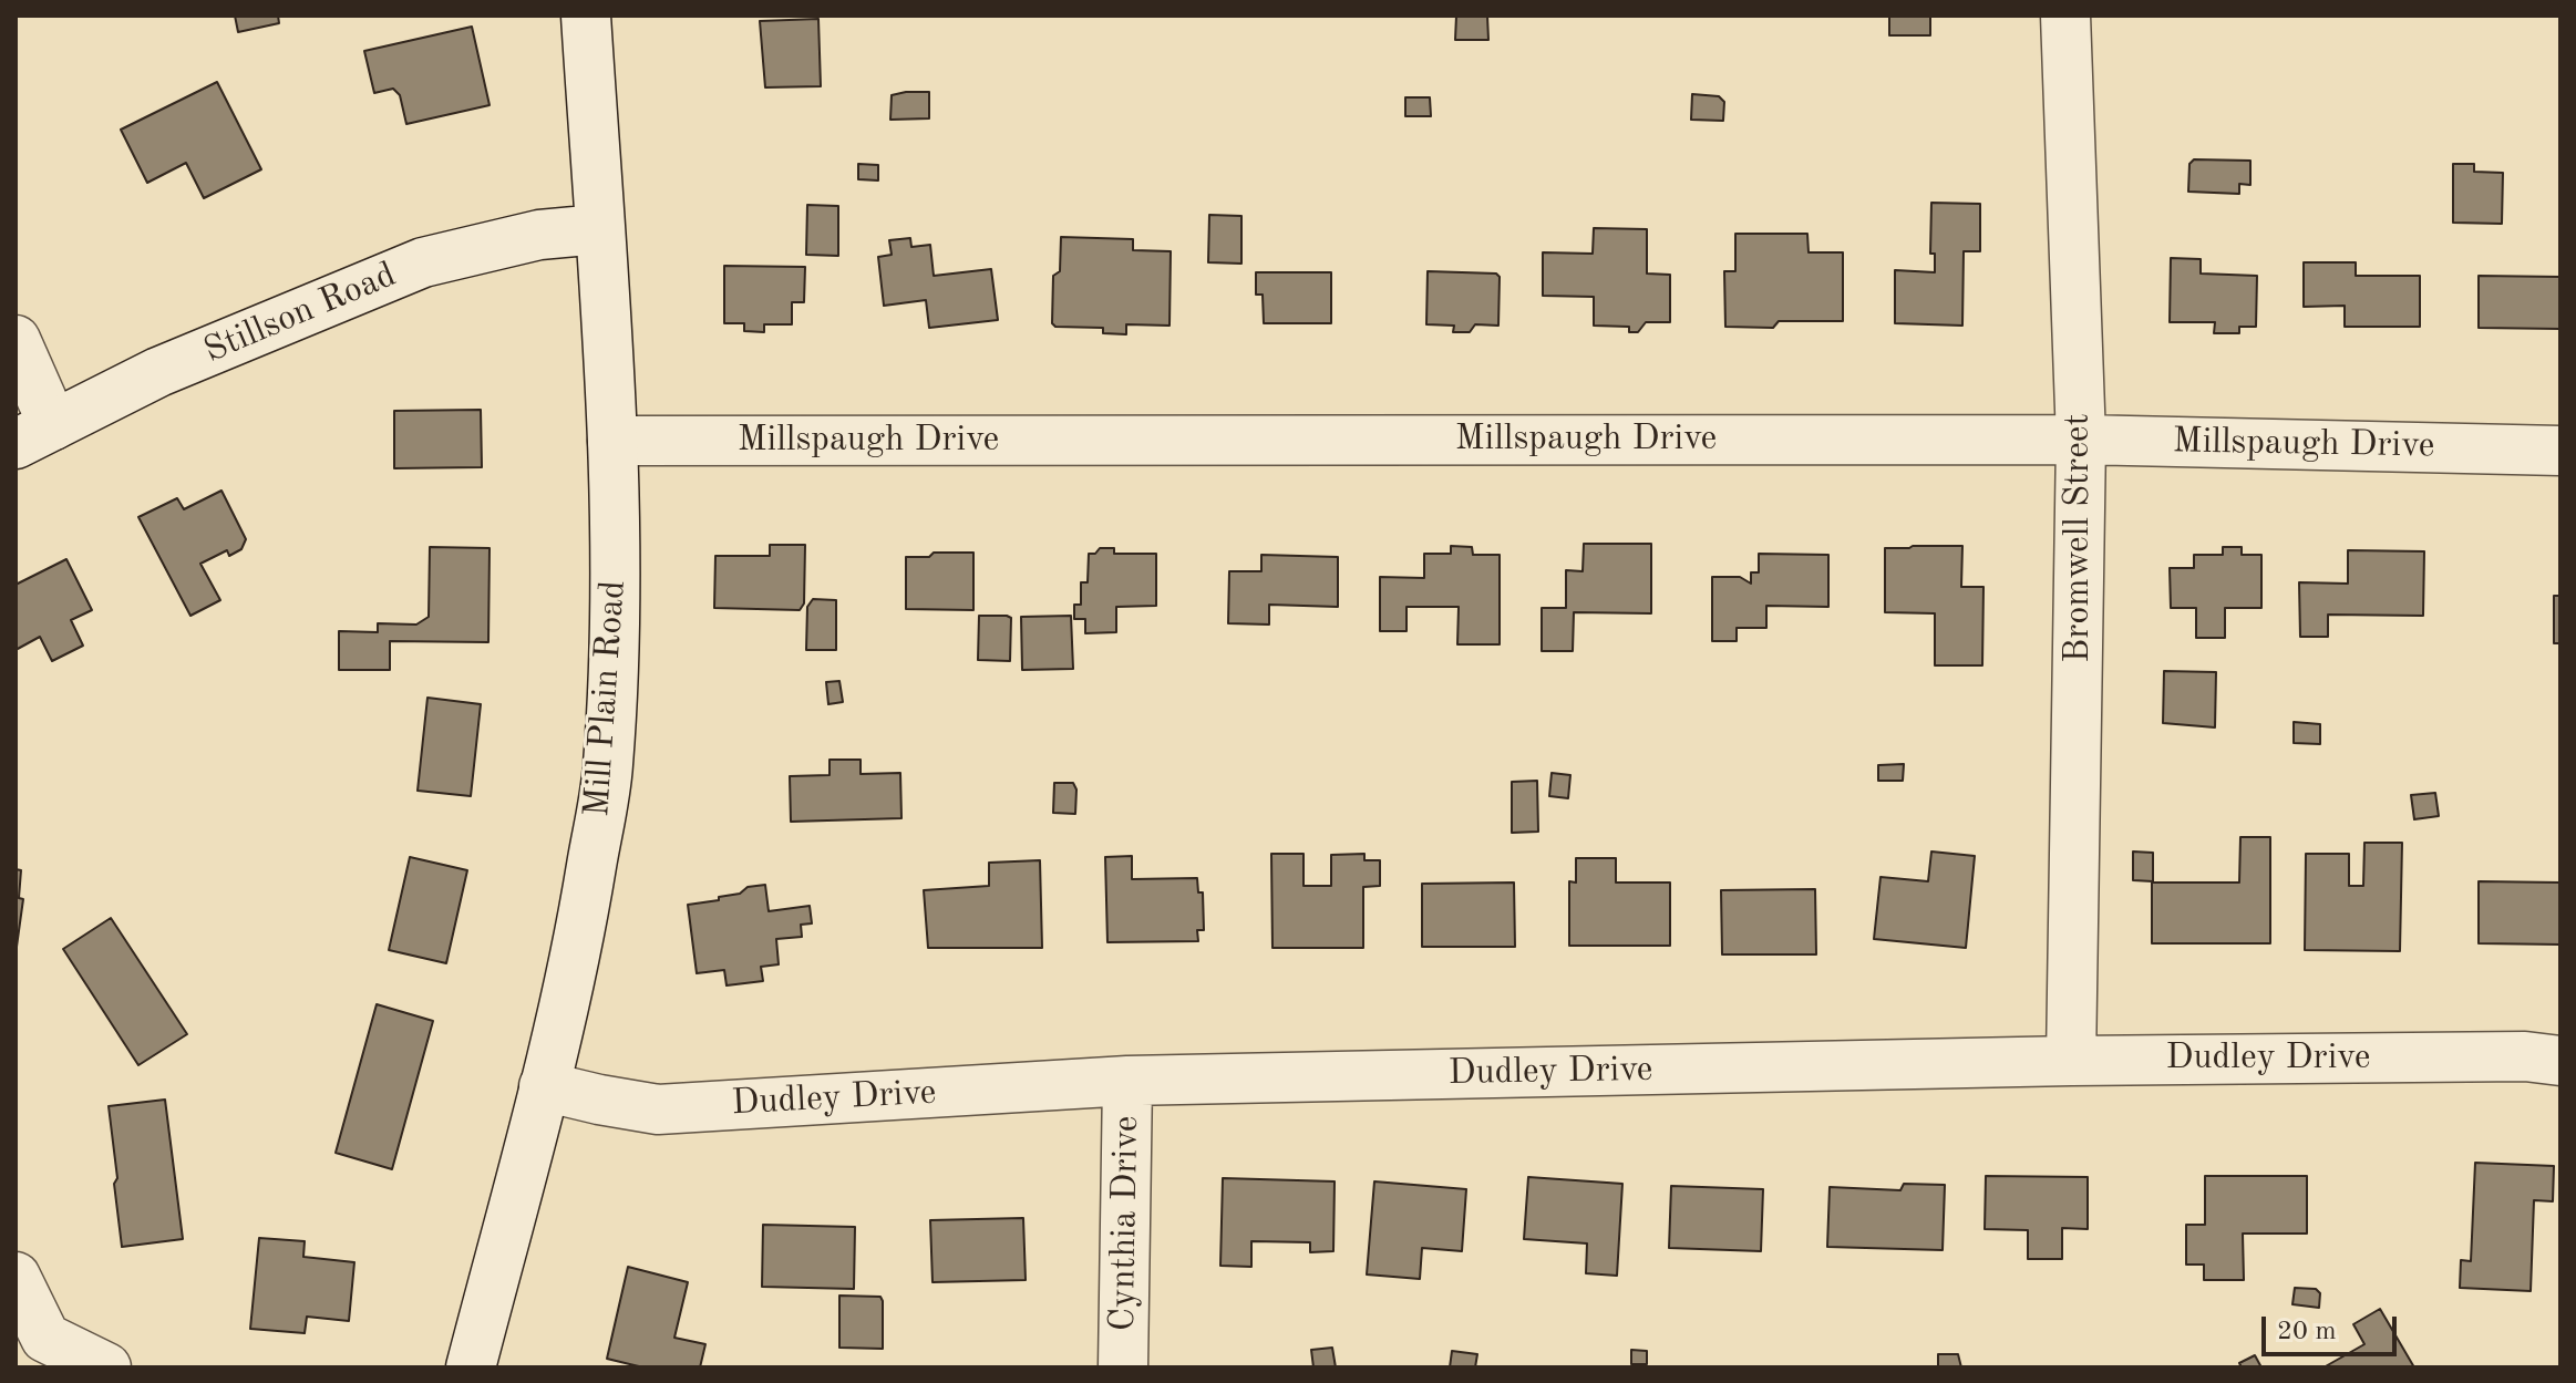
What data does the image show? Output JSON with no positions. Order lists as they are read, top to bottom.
{
  "streets": {
    "street": [
      "Stillson Road",
      "Millspaugh Drive",
      "Bromwell Street",
      "Mill Plain Road",
      "Dudley Drive",
      "Cynthia Drive"
    ]
  },
  "crossings": [
    ["Stillson Road", "Mill Plain Road"],
    ["Millspaugh Drive", "Bromwell Street"],
    ["Millspaugh Drive", "Mill Plain Road"],
    ["Bromwell Street", "Dudley Drive"],
    ["Mill Plain Road", "Dudley Drive"],
    ["Dudley Drive", "Cynthia Drive"]
  ],
  "scale_bar": "20 m"
}
